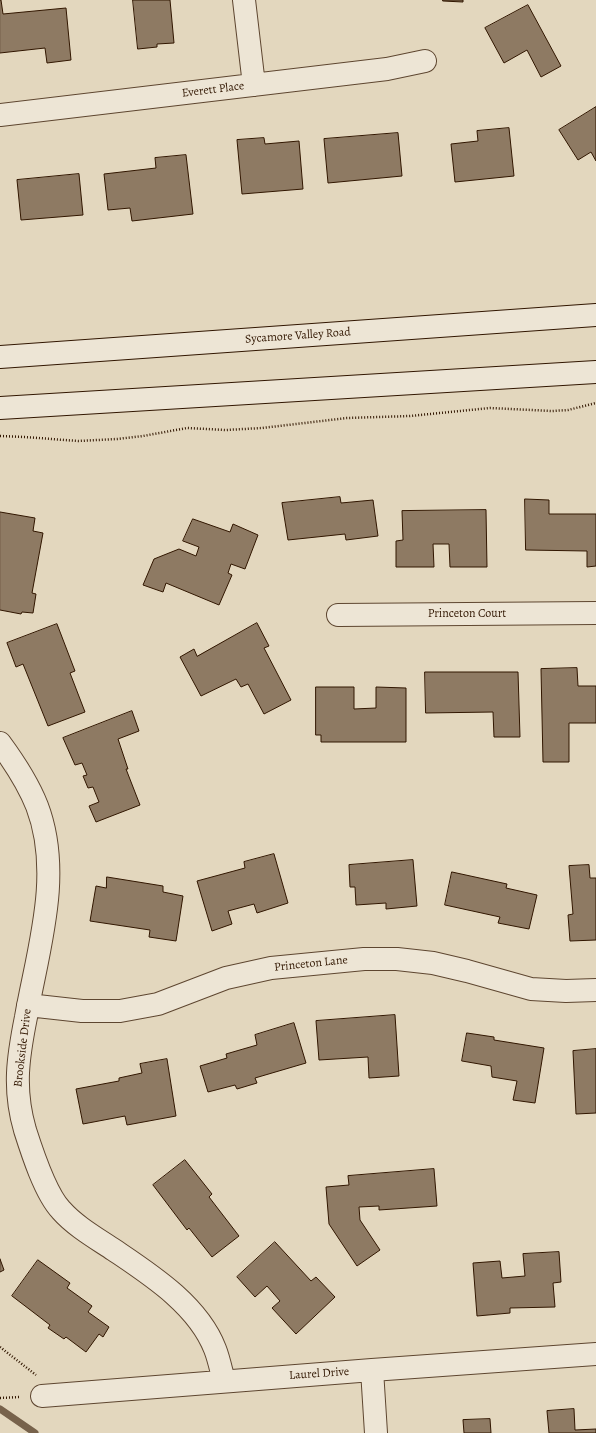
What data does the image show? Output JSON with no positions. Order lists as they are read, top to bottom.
{
  "streets": {
    "street": [
      "Everett Place",
      "Sycamore Valley Road",
      "Princeton Court",
      "Princeton Lane",
      "Brookside Drive",
      "Laurel Drive"
    ]
  },
  "crossings": [
    ["Princeton Lane", "Brookside Drive"],
    ["Brookside Drive", "Laurel Drive"]
  ]
}
